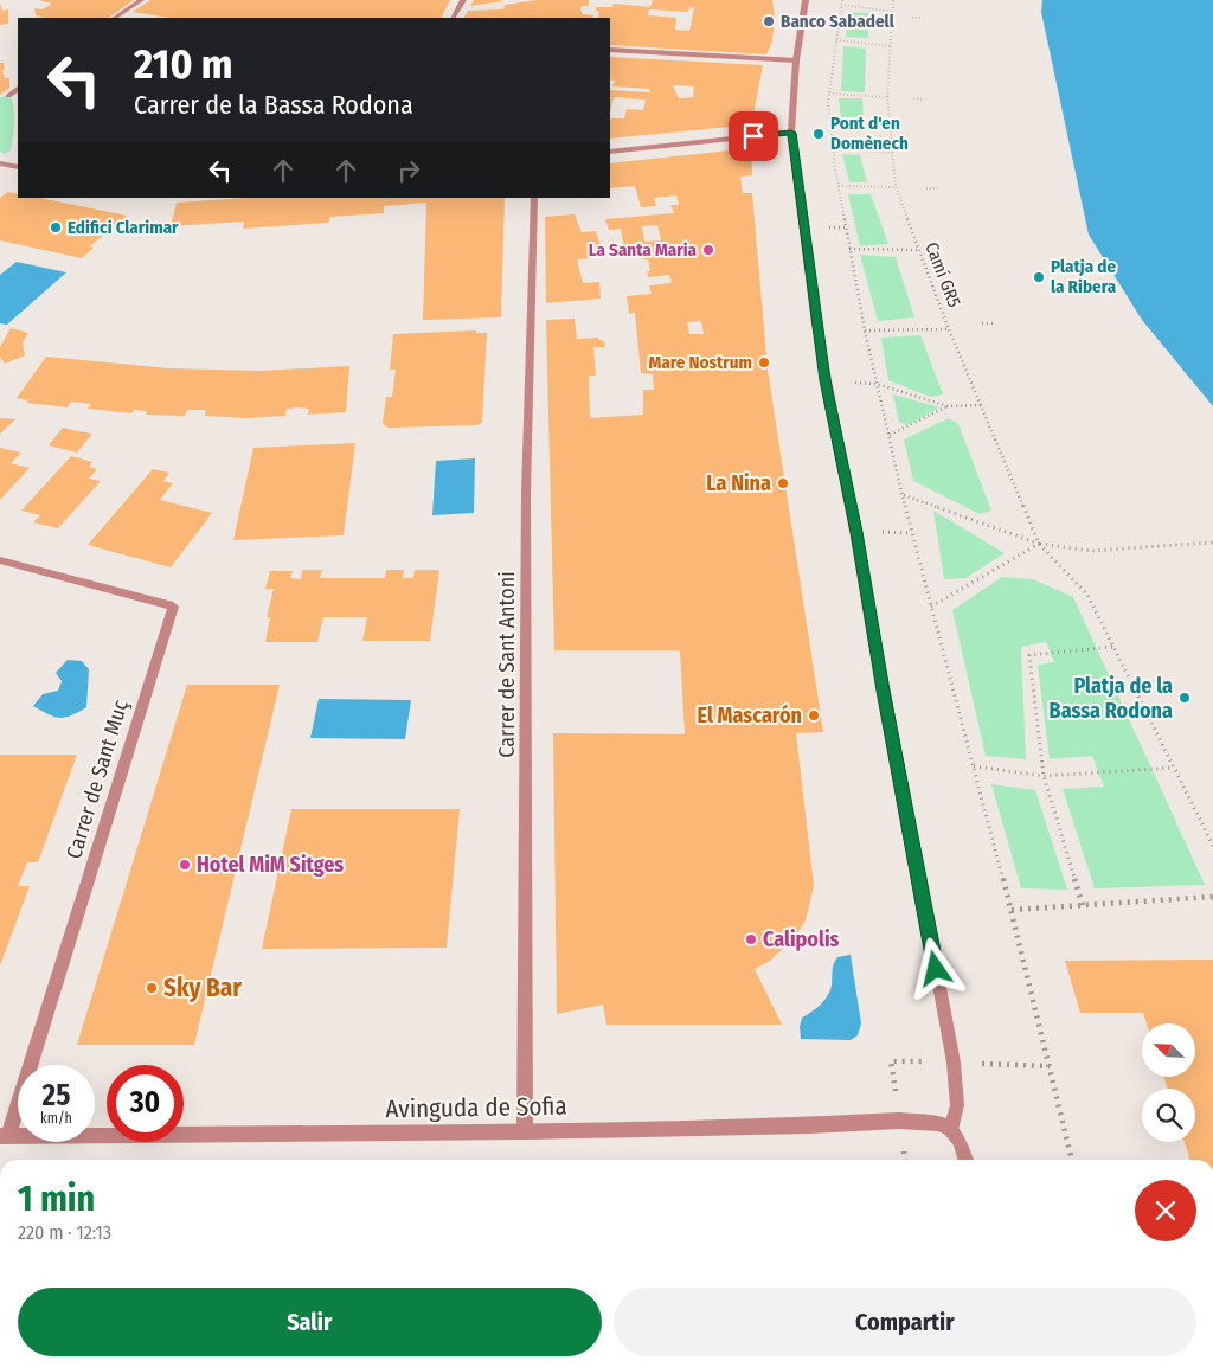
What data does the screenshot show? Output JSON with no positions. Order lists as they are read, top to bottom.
{
  "streets": {
    "street": ["Carrer de Sant Antoni", "Carrer de Sant Muç", "Avinguda de Sofia"],
    "path": ["Camí GR5"]
  },
  "crossings": [
    ["Carrer de Sant Antoni", "Avinguda de Sofia"],
    ["Carrer de Sant Muç", "Avinguda de Sofia"]
  ],
  "places": [
    "Banco Sabadell",
    "Pont d'en Domènech",
    "Edifici Clarimar",
    "La Santa Maria",
    "Platja de la Ribera",
    "Mare Nostrum",
    "La Nina",
    "Platja de la Bassa Rodona",
    "El Mascarón",
    "Hotel MiM Sitges",
    "Calipolis",
    "Sky Bar"
  ],
  "north": "top left",
  "page": {
    "turn": ["210 m", "Carrer de la Bassa Rodona"],
    "speed": "25 km/h",
    "limit": "30",
    "heading": ["1 min", "220 m · 12:13"],
    "buttons": ["Salir", "Compartir"]
  }
}
